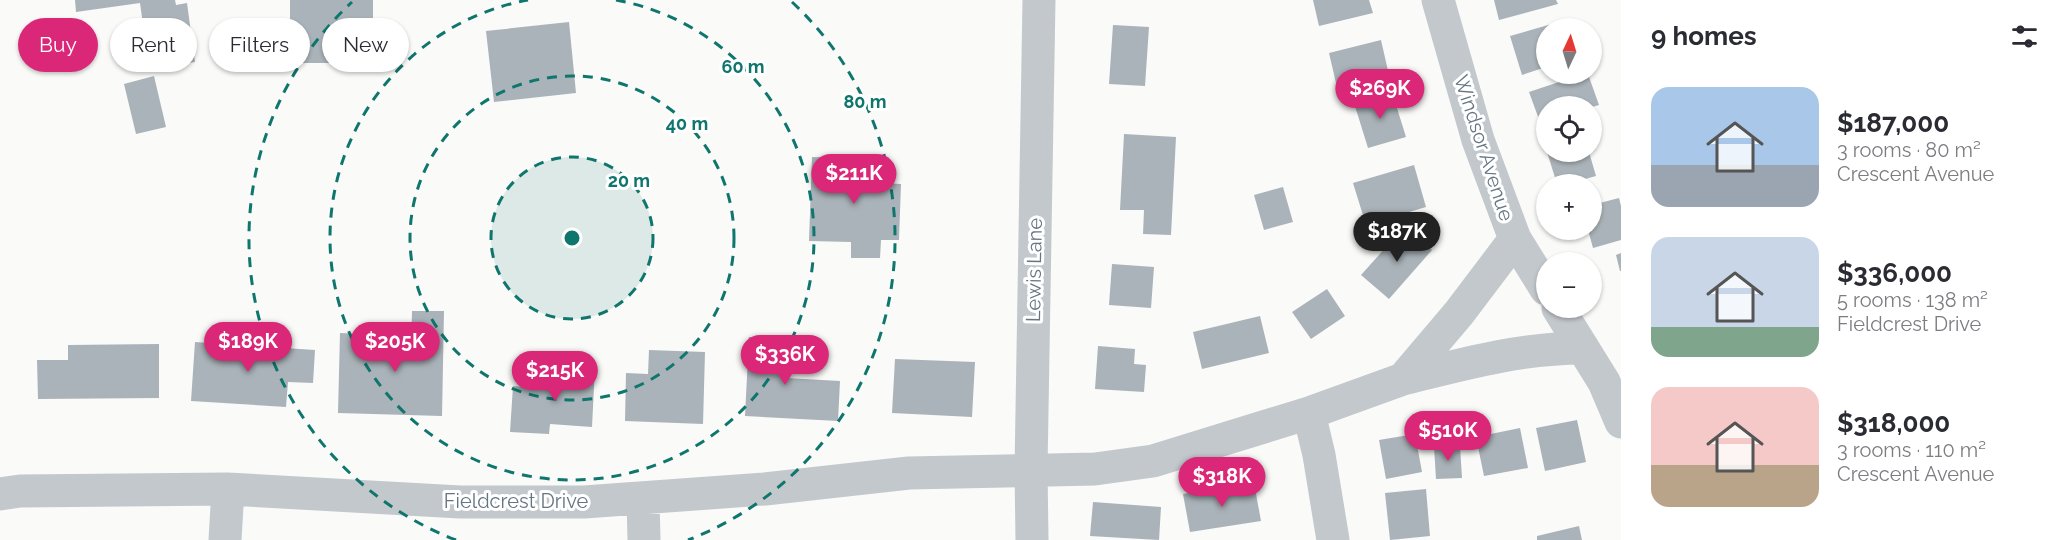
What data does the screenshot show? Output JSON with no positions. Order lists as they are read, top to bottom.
{
  "streets": {
    "street": ["Windsor Avenue", "Lewis Lane", "Fieldcrest Drive"]
  },
  "crossings": [
    ["Lewis Lane", "Fieldcrest Drive"]
  ],
  "north": "top",
  "page": {
    "heading": "9 homes",
    "map_buttons": ["+", "−"],
    "chip": [
      "Buy",
      "Rent",
      "Filters",
      "New"
    ],
    "price": [
      "$269K",
      "$211K",
      "$187K",
      "$189K",
      "$205K",
      "$336K",
      "$215K",
      "$510K",
      "$318K"
    ],
    "list": [
      {
        "name": "$187,000",
        "note": "3 rooms · 80 m² · Crescent Avenue"
      },
      {
        "name": "$336,000",
        "note": "5 rooms · 138 m² · Fieldcrest Drive"
      },
      {
        "name": "$318,000",
        "note": "3 rooms · 110 m² · Crescent Avenue"
      }
    ]
  },
  "rings": [
    "60 m",
    "80 m",
    "40 m",
    "20 m"
  ]
}
